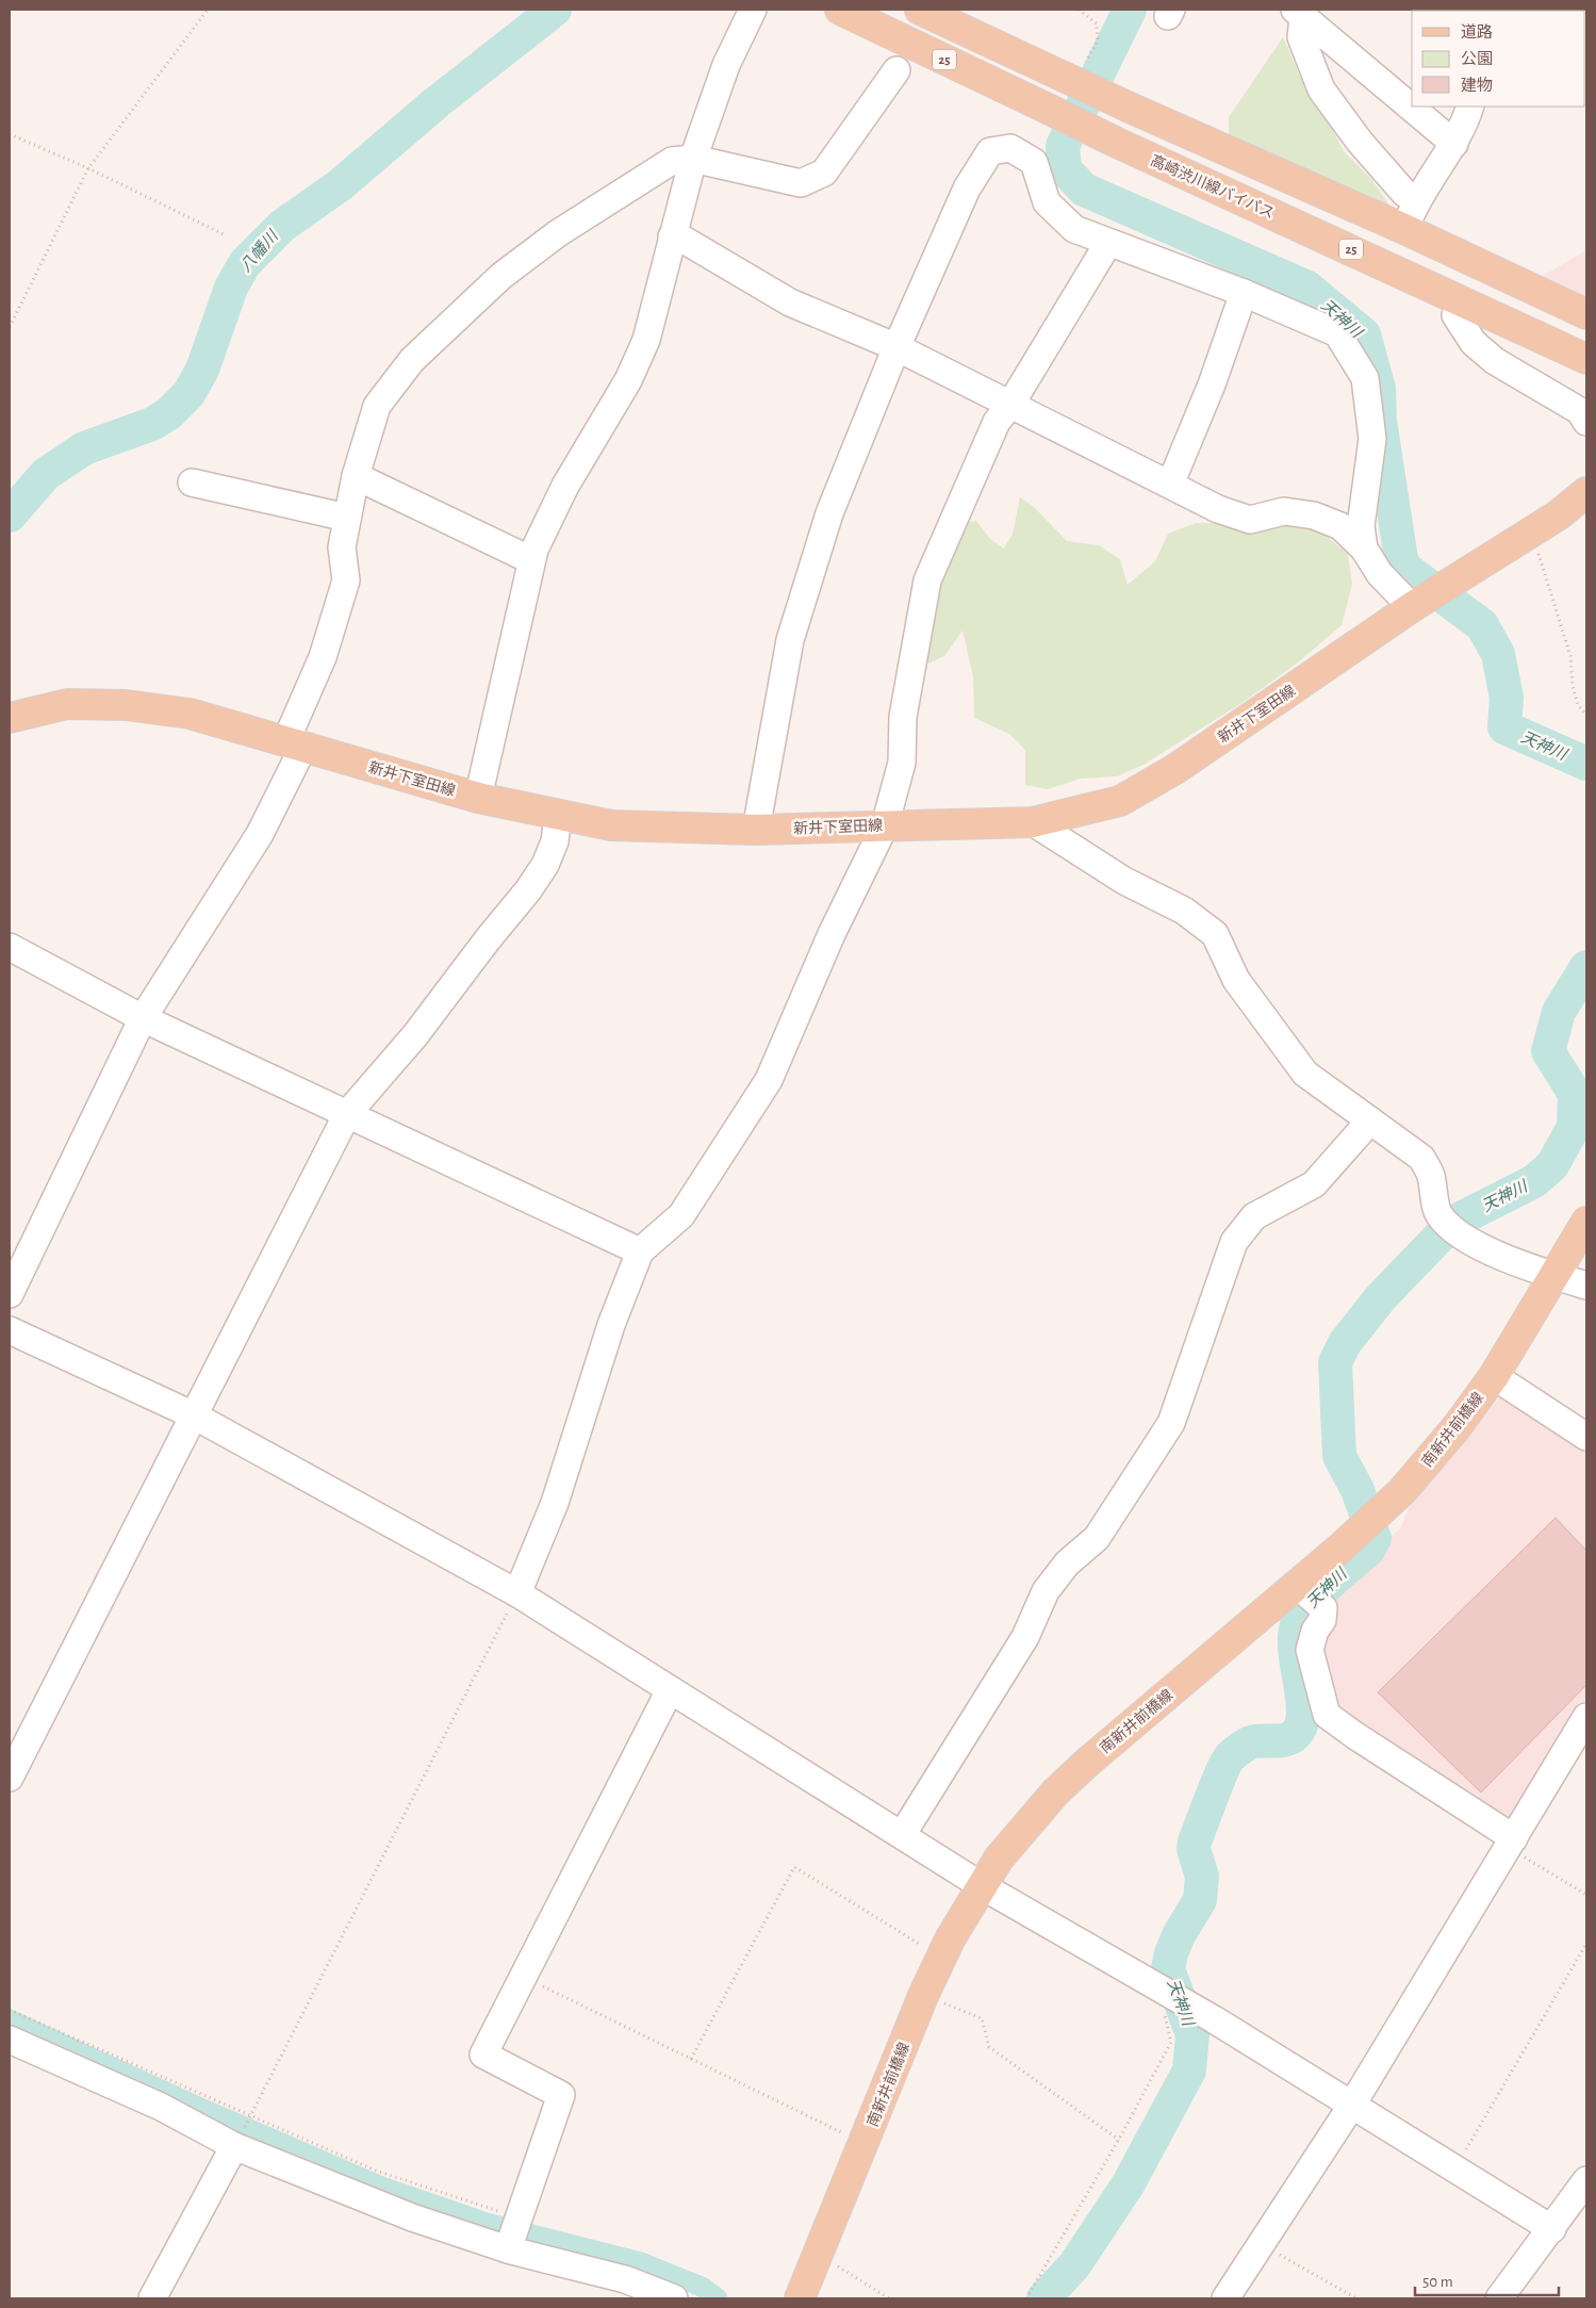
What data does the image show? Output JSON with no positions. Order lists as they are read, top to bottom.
{
  "streets": {
    "main road": [
      "25",
      "高崎渋川線バイパス",
      "新井下室田線",
      "南新井前橋線"
    ]
  },
  "water": ["八幡川", "天神川"],
  "legend": ["道路", "公園", "建物"],
  "scale_bar": "50 m"
}
